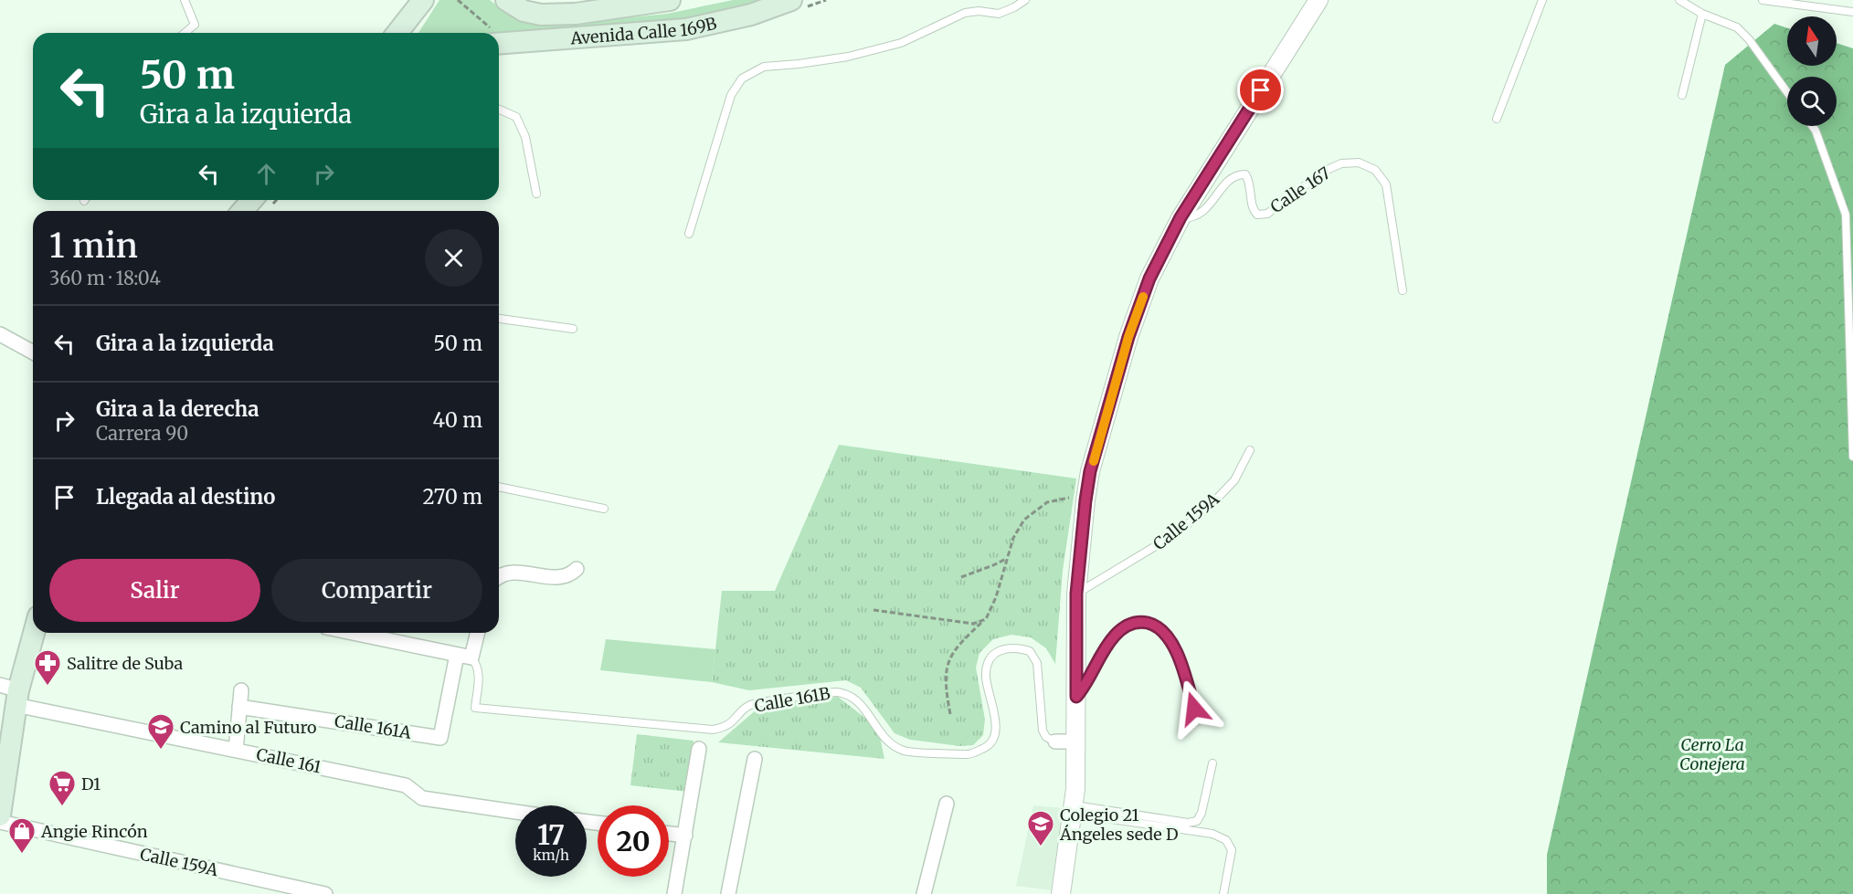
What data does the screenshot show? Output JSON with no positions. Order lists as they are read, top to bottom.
{
  "streets": {
    "main road": ["Avenida Calle 169B"],
    "street": [
      "Calle 159A",
      "Calle 161B",
      "Calle 161A",
      "Calle 161"
    ],
    "lane": ["Calle 167"]
  },
  "parks": ["Cerro La Conejera"],
  "places": {
    "pharmacy": ["Salitre de Suba"],
    "school or university": ["Camino al Futuro", "Colegio 21 Ángeles sede D"],
    "supermarket": ["D1"],
    "shop": ["Angie Rincón"]
  },
  "north": "top",
  "page": {
    "turn": ["50 m", "Gira a la izquierda"],
    "heading": ["1 min", "360 m · 18:04"],
    "list": [
      {
        "name": "Gira a la izquierda",
        "value": "50 m"
      },
      {
        "name": "Gira a la derecha",
        "note": "Carrera 90",
        "value": "40 m"
      },
      {
        "name": "Llegada al destino",
        "value": "270 m"
      }
    ],
    "buttons": ["Salir", "Compartir"],
    "speed": "17 km/h",
    "limit": "20"
  }
}
